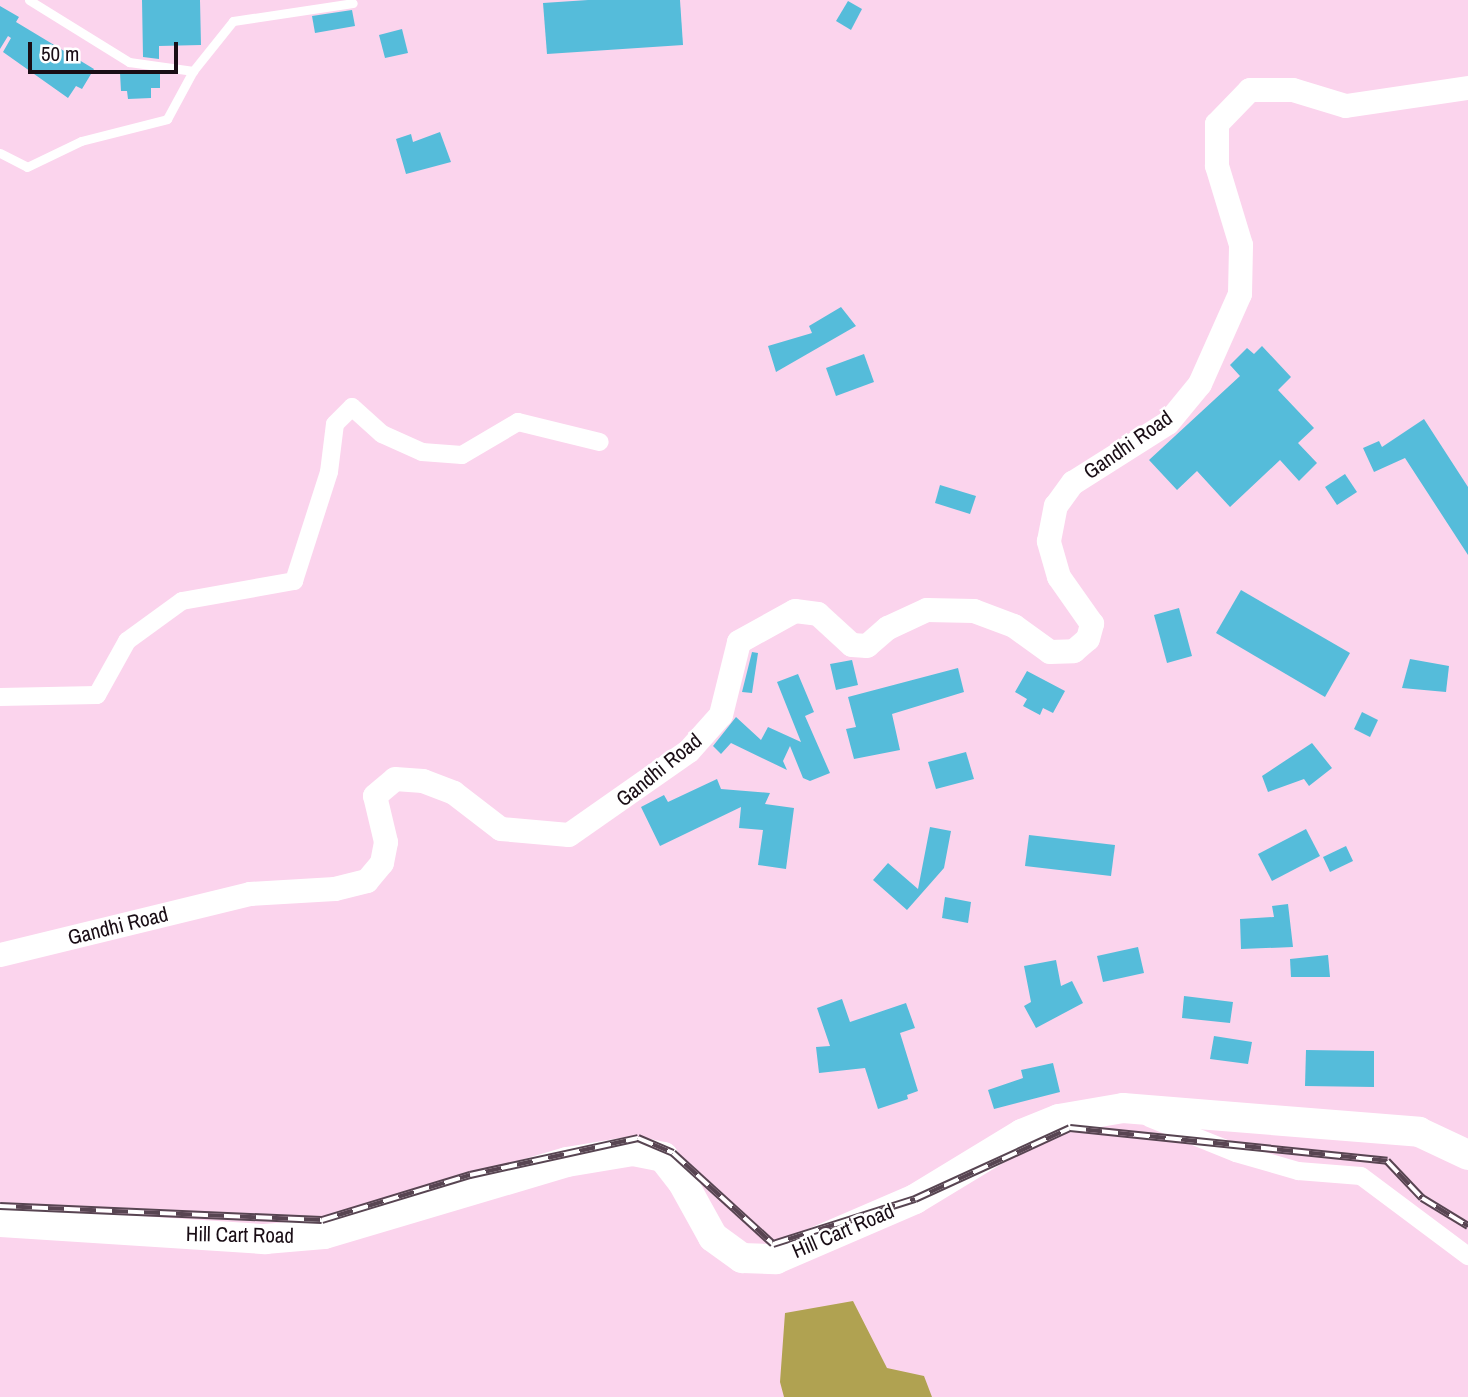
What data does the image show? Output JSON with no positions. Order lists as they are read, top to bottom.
{
  "streets": {
    "highway": ["Hill Cart Road"],
    "main road": ["Gandhi Road"]
  },
  "scale_bar": "50 m"
}
